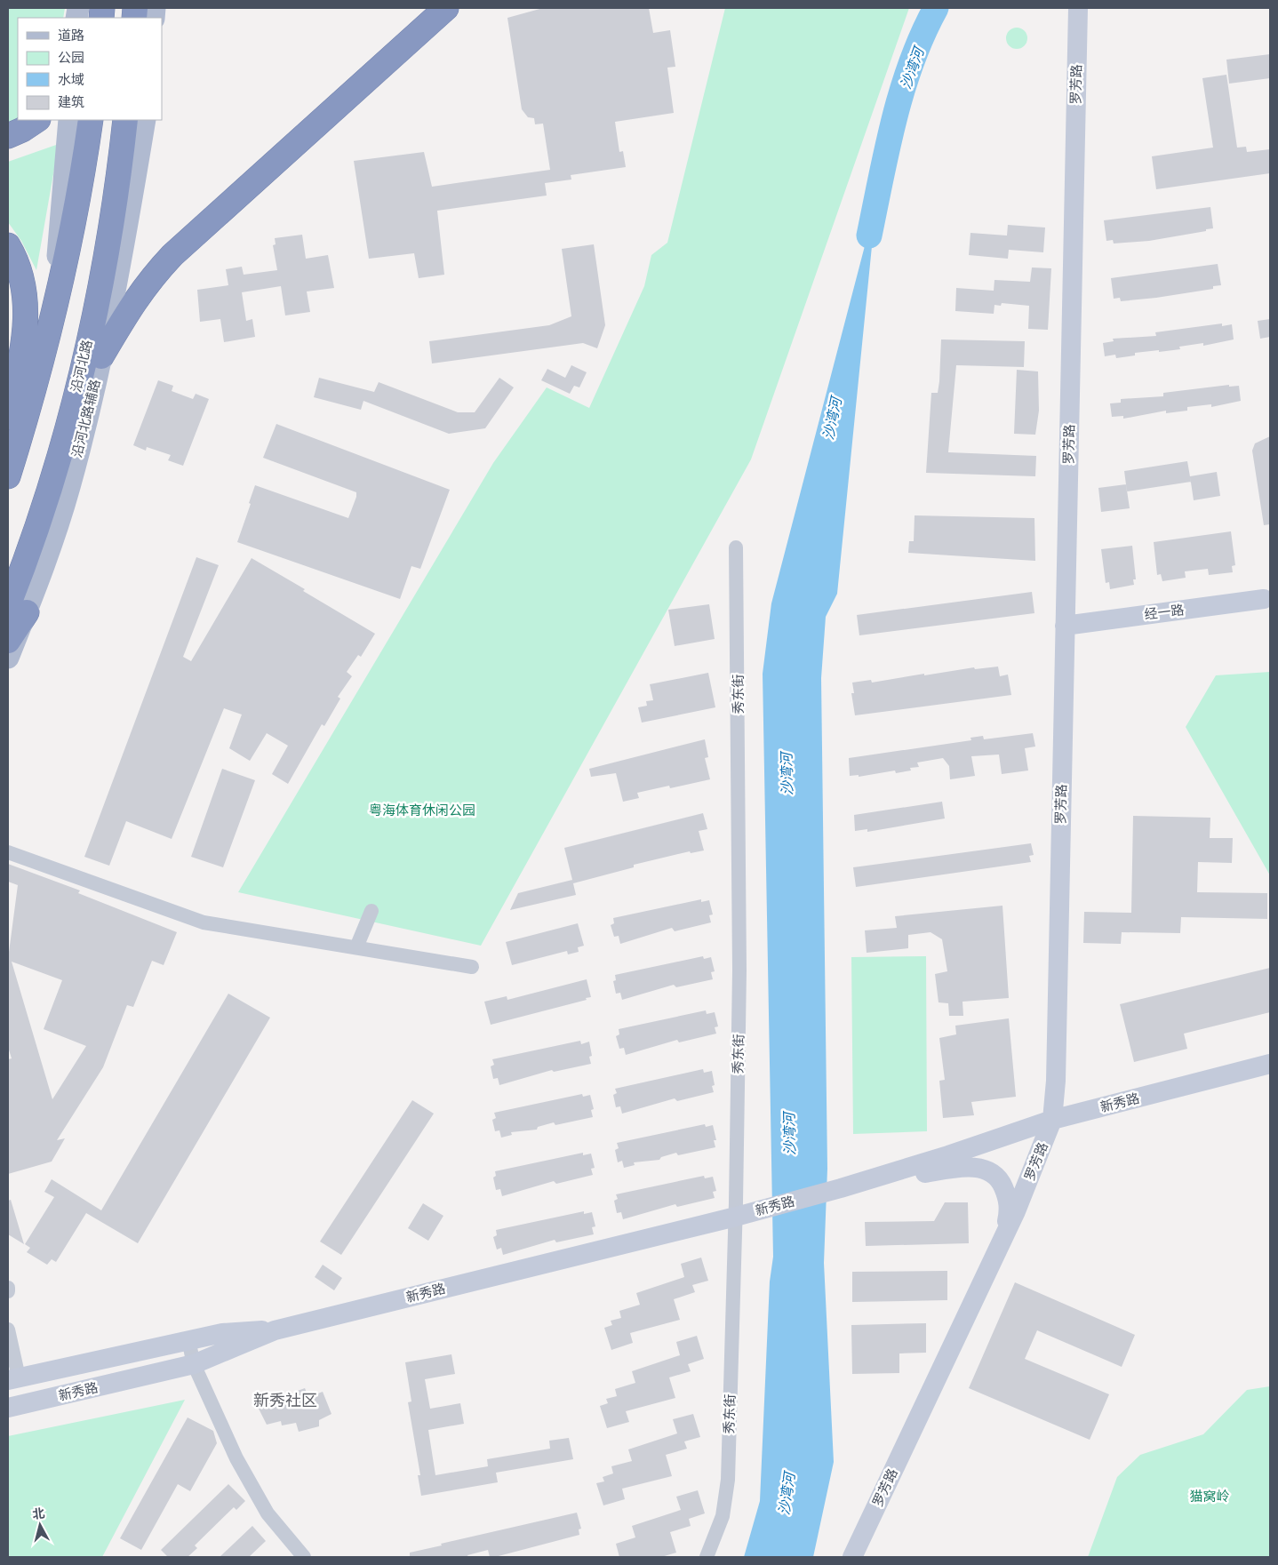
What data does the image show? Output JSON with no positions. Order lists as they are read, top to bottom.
{
  "streets": {
    "highway": ["沿河北路"],
    "main road": [
      "罗芳路",
      "沿河北路辅路",
      "经一路",
      "新秀路"
    ],
    "street": ["秀东街"]
  },
  "crossings": [
    ["罗芳路", "经一路"],
    ["罗芳路", "新秀路"],
    ["沿河北路", "沿河北路辅路"],
    ["秀东街", "新秀路"]
  ],
  "districts": ["新秀社区"],
  "water": ["沙湾河"],
  "parks": ["粤海体育休闲公园", "猫窝岭"],
  "legend": [
    "道路",
    "公园",
    "水域",
    "建筑"
  ],
  "north": "top"
}
